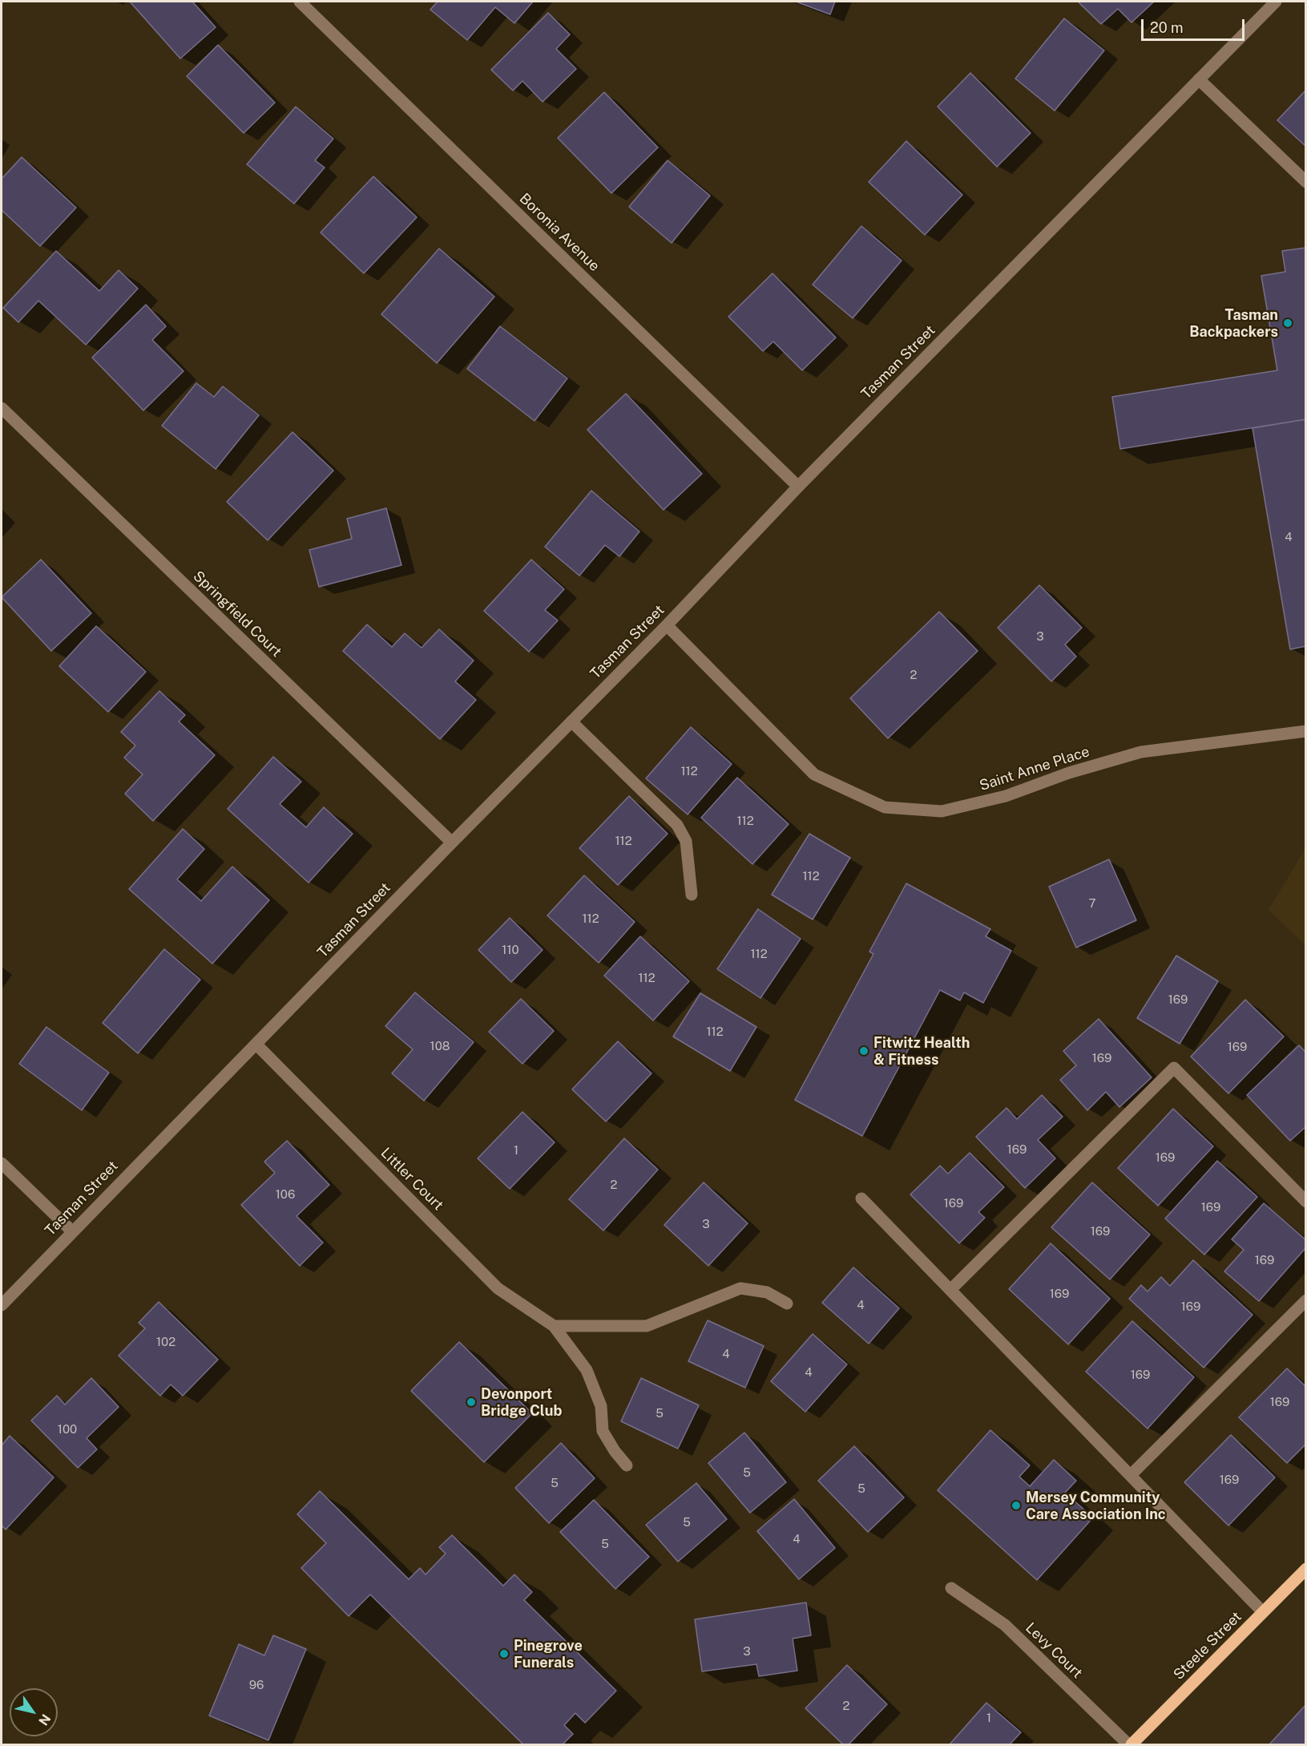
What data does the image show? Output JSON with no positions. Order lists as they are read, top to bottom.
{
  "streets": {
    "main road": ["Steele Street"],
    "street": [
      "Boronia Avenue",
      "Tasman Street",
      "Springfield Court",
      "Saint Anne Place",
      "Littler Court",
      "Levy Court"
    ]
  },
  "crossings": [
    ["Boronia Avenue", "Tasman Street"],
    ["Tasman Street", "Springfield Court"],
    ["Tasman Street", "Saint Anne Place"],
    ["Tasman Street", "Littler Court"],
    ["Steele Street", "Levy Court"]
  ],
  "places": [
    "Tasman Backpackers",
    "Fitwitz Health & Fitness",
    "Devonport Bridge Club",
    "Mersey Community Care Association Inc",
    "Pinegrove Funerals"
  ],
  "house_numbers": [
    "4",
    "3",
    "2",
    "112",
    "112",
    "112",
    "112",
    "7",
    "112",
    "110",
    "112",
    "112",
    "169",
    "112",
    "108",
    "169",
    "169",
    "169",
    "1",
    "169",
    "2",
    "106",
    "169",
    "169",
    "3",
    "169",
    "169",
    "169",
    "4",
    "169",
    "102",
    "4",
    "4",
    "169",
    "169",
    "5",
    "100",
    "5",
    "169",
    "5",
    "5",
    "5",
    "4",
    "5",
    "3",
    "96",
    "2",
    "1"
  ],
  "scale_bar": "20 m",
  "north": "bottom right"
}
